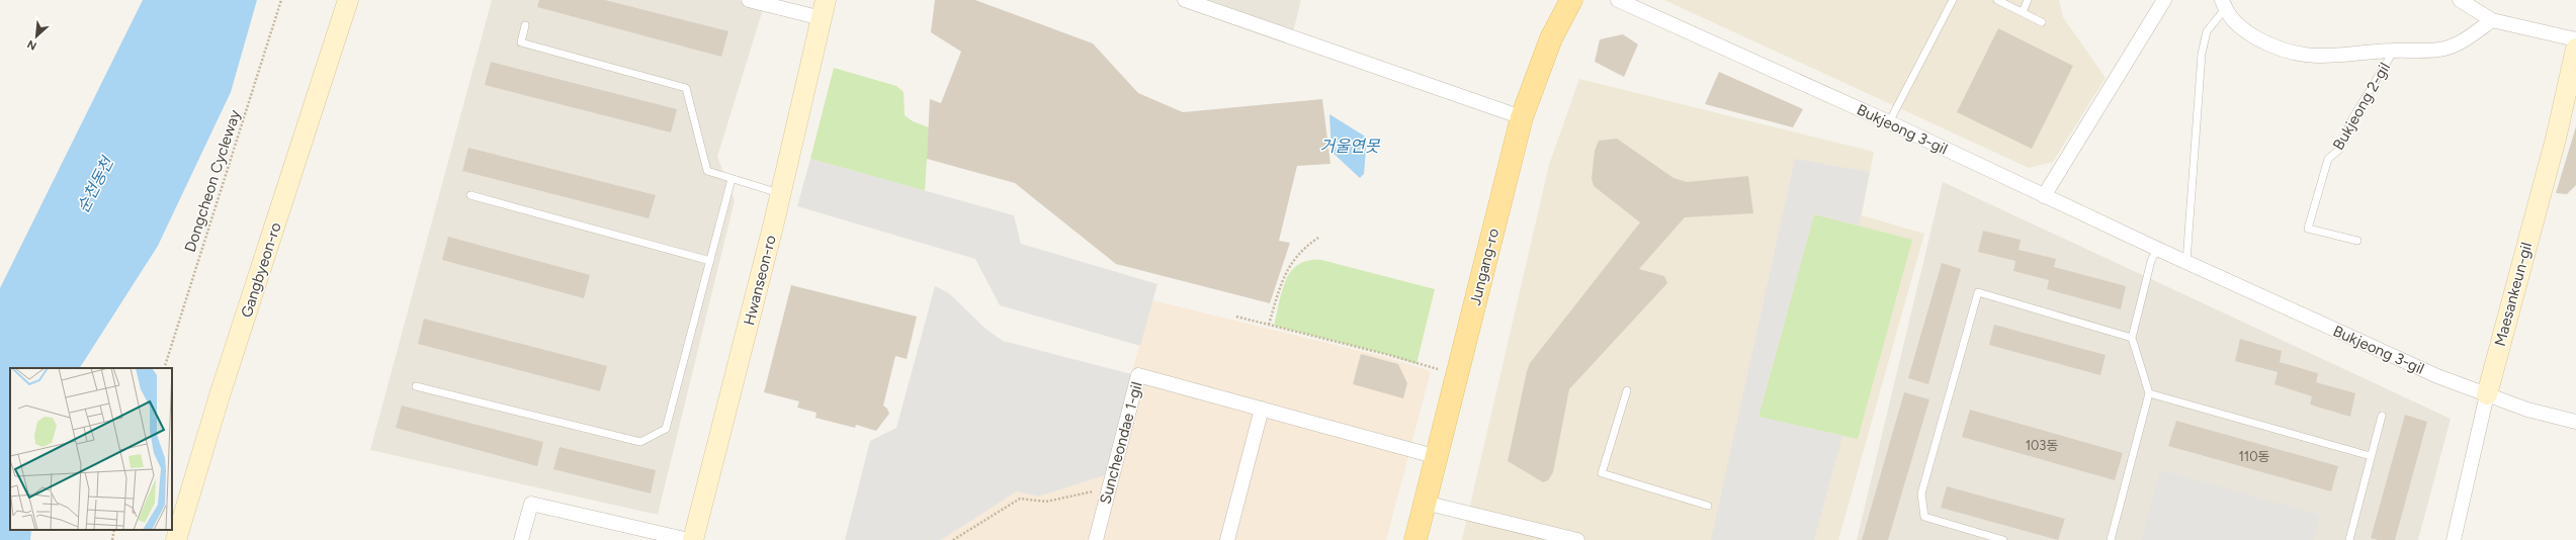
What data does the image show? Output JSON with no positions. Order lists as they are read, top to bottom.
{
  "streets": {
    "main road": ["Jungang-ro"],
    "street": [
      "Bukjeong 2-gil",
      "Bukjeong 3-gil",
      "Gangbyeon-ro",
      "Hwanseon-ro",
      "Maesankeun-gil",
      "Suncheondae 1-gil"
    ],
    "path": ["Dongcheon Cycleway"]
  },
  "crossings": [
    ["Bukjeong 3-gil", "Maesankeun-gil"],
    ["Jungang-ro", "Suncheondae 1-gil"]
  ],
  "water": ["거울연못", "순천동천"],
  "house_numbers": ["103동", "110동"],
  "north": "bottom left"
}
